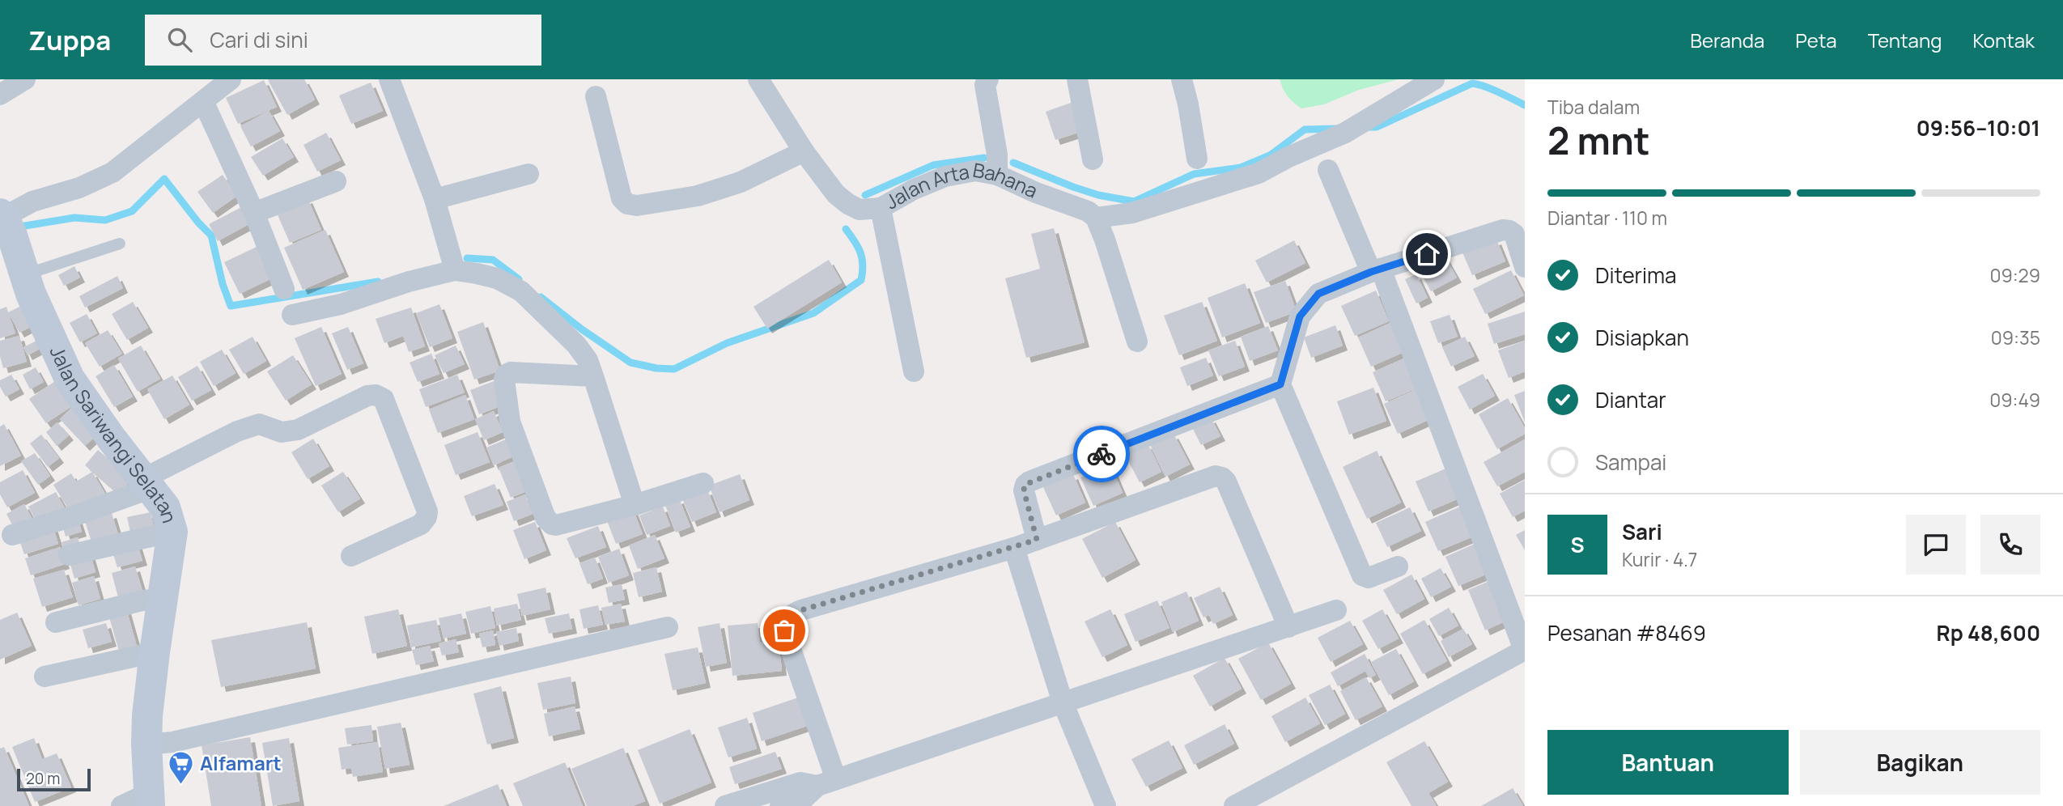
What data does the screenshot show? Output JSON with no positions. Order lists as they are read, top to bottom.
{
  "streets": {
    "street": ["Jalan Arta Bahana", "Jalan Sariwangi Selatan"]
  },
  "places": {
    "supermarket": ["Alfamart"]
  },
  "scale_bar": "20 m",
  "page": {
    "header": "Zuppa",
    "search": "Cari di sini",
    "nav": [
      "Beranda",
      "Peta",
      "Tentang",
      "Kontak"
    ],
    "heading": ["2 mnt", "Tiba dalam", "09:56–10:01"],
    "panel": [
      "Sari",
      "Kurir · 4.7",
      "Pesanan #8469",
      "Rp 48,600"
    ],
    "bar": "Diantar · 110 m",
    "list": [
      ["Diterima", "09:29"],
      ["Disiapkan", "09:35"],
      ["Diantar", "09:49"],
      "Sampai"
    ],
    "round": "S",
    "buttons": ["Bantuan", "Bagikan"],
    "scale": "20 m"
  }
}
